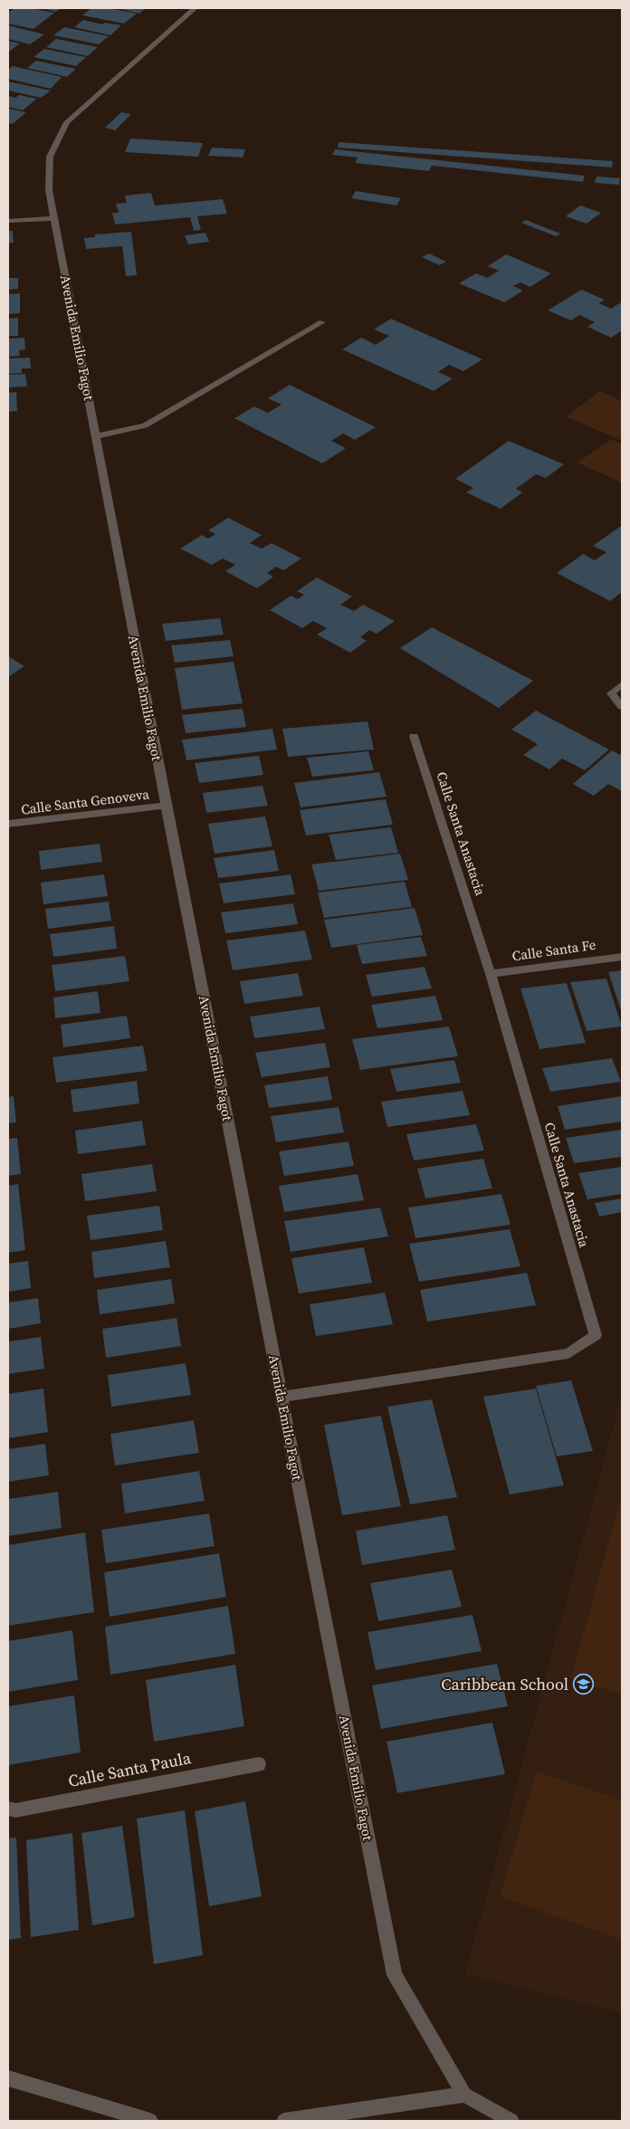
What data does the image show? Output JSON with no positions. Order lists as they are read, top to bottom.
{
  "streets": {
    "street": [
      "Avenida Emilio Fagot",
      "Calle Santa Genoveva",
      "Calle Santa Anastacia",
      "Calle Santa Fe",
      "Calle Santa Paula"
    ]
  },
  "crossings": [
    ["Avenida Emilio Fagot", "Calle Santa Genoveva"],
    ["Avenida Emilio Fagot", "Calle Santa Anastacia"],
    ["Calle Santa Anastacia", "Calle Santa Fe"]
  ],
  "places": {
    "school or university": ["Caribbean School"]
  }
}
